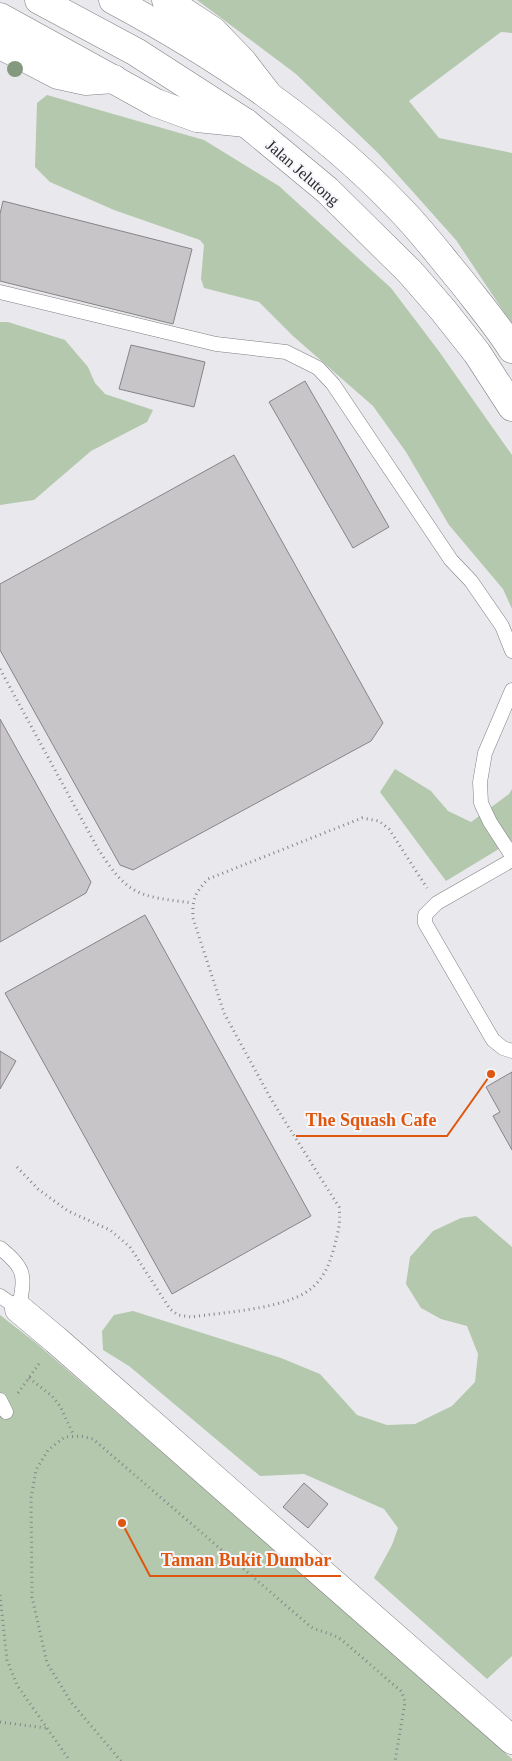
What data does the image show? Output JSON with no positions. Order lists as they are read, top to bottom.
{
  "streets": {
    "main road": ["Jalan Jelutong"]
  },
  "places": ["The Squash Cafe", "Taman Bukit Dumbar"]
}
